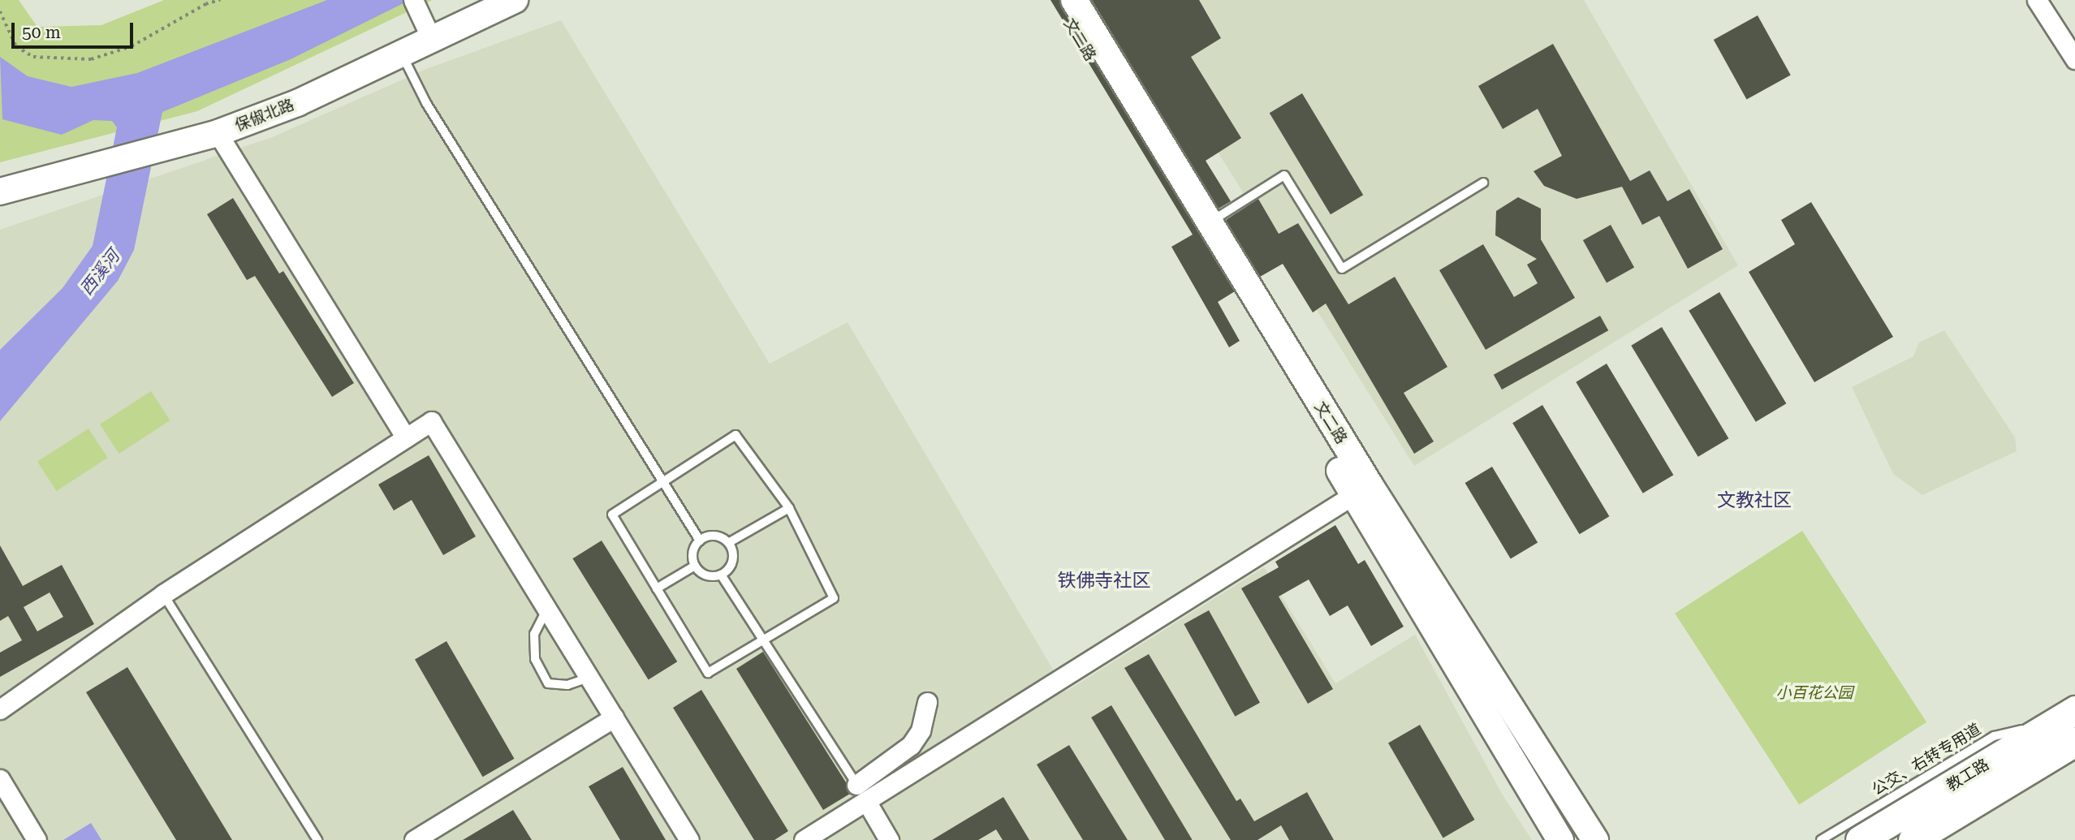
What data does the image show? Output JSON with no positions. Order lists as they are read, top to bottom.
{
  "streets": {
    "main road": ["文二路", "保俶北路", "教工路"],
    "lane": ["公交、右转专用道"]
  },
  "crossings": [
    ["公交、右转专用道", "教工路"]
  ],
  "districts": ["文教社区", "铁佛寺社区"],
  "water": ["西溪河"],
  "parks": ["小百花公园"],
  "scale_bar": "50 m"
}
